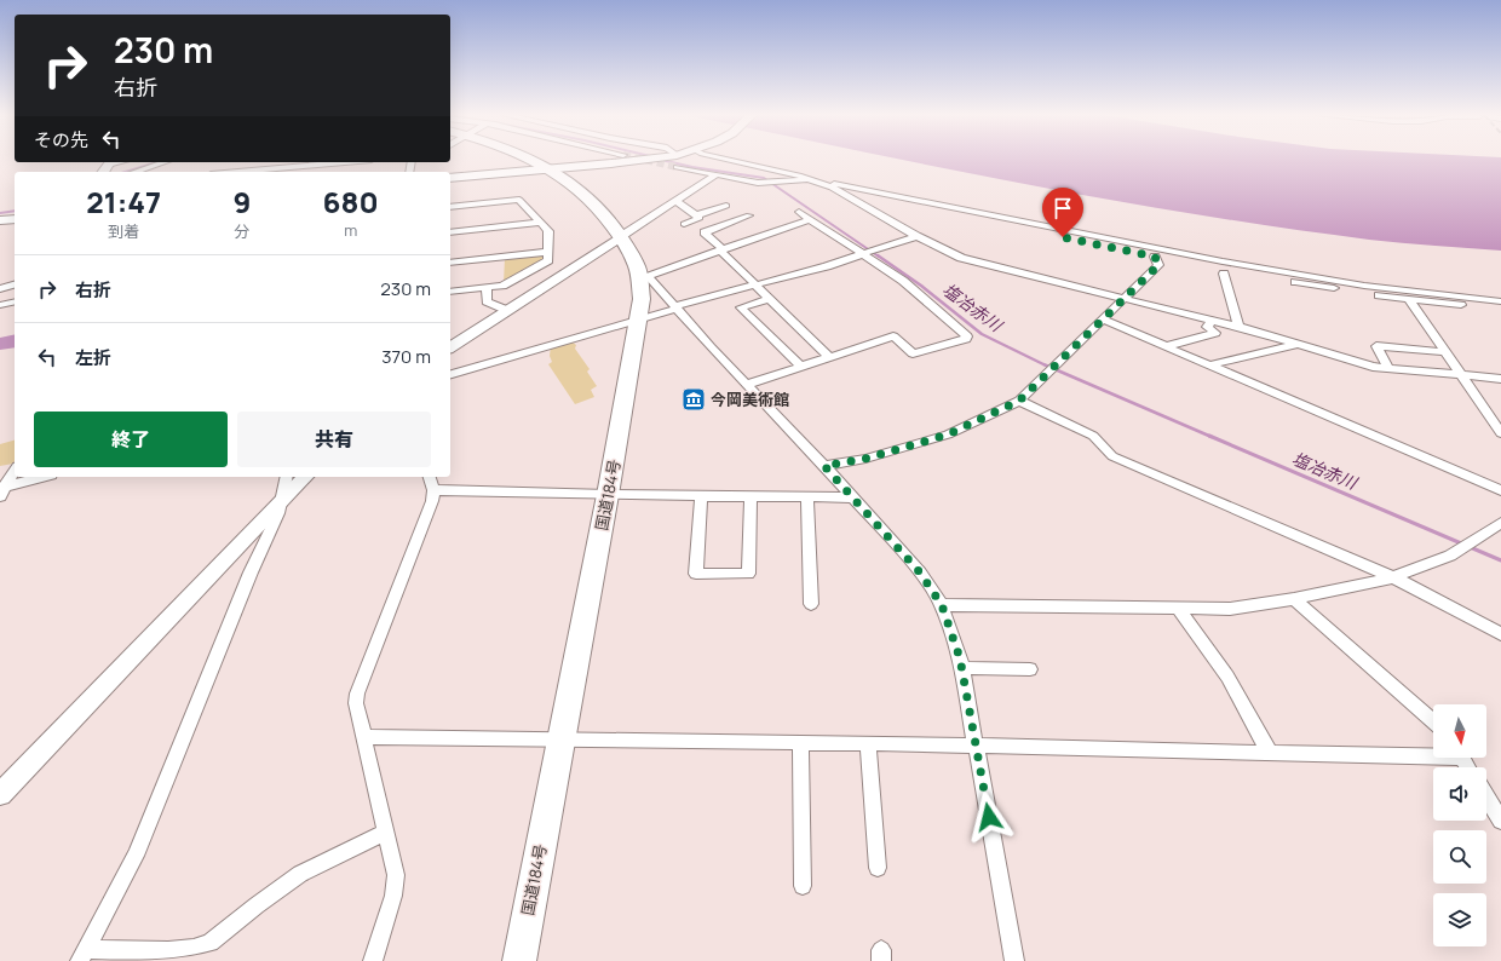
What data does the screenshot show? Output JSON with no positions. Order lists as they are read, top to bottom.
{
  "streets": {
    "highway": ["国道184号"]
  },
  "water": ["塩冶赤川"],
  "places": {
    "museum": ["今岡美術館"]
  },
  "north": "bottom",
  "page": {
    "turn": ["230 m", "右折"],
    "then": "その先",
    "eta": [
      "21:47",
      "到着",
      "9",
      "分",
      "680",
      "m"
    ],
    "list": [
      {
        "name": "右折",
        "value": "230 m"
      },
      {
        "name": "左折",
        "value": "370 m"
      }
    ],
    "buttons": ["終了", "共有"]
  }
}
